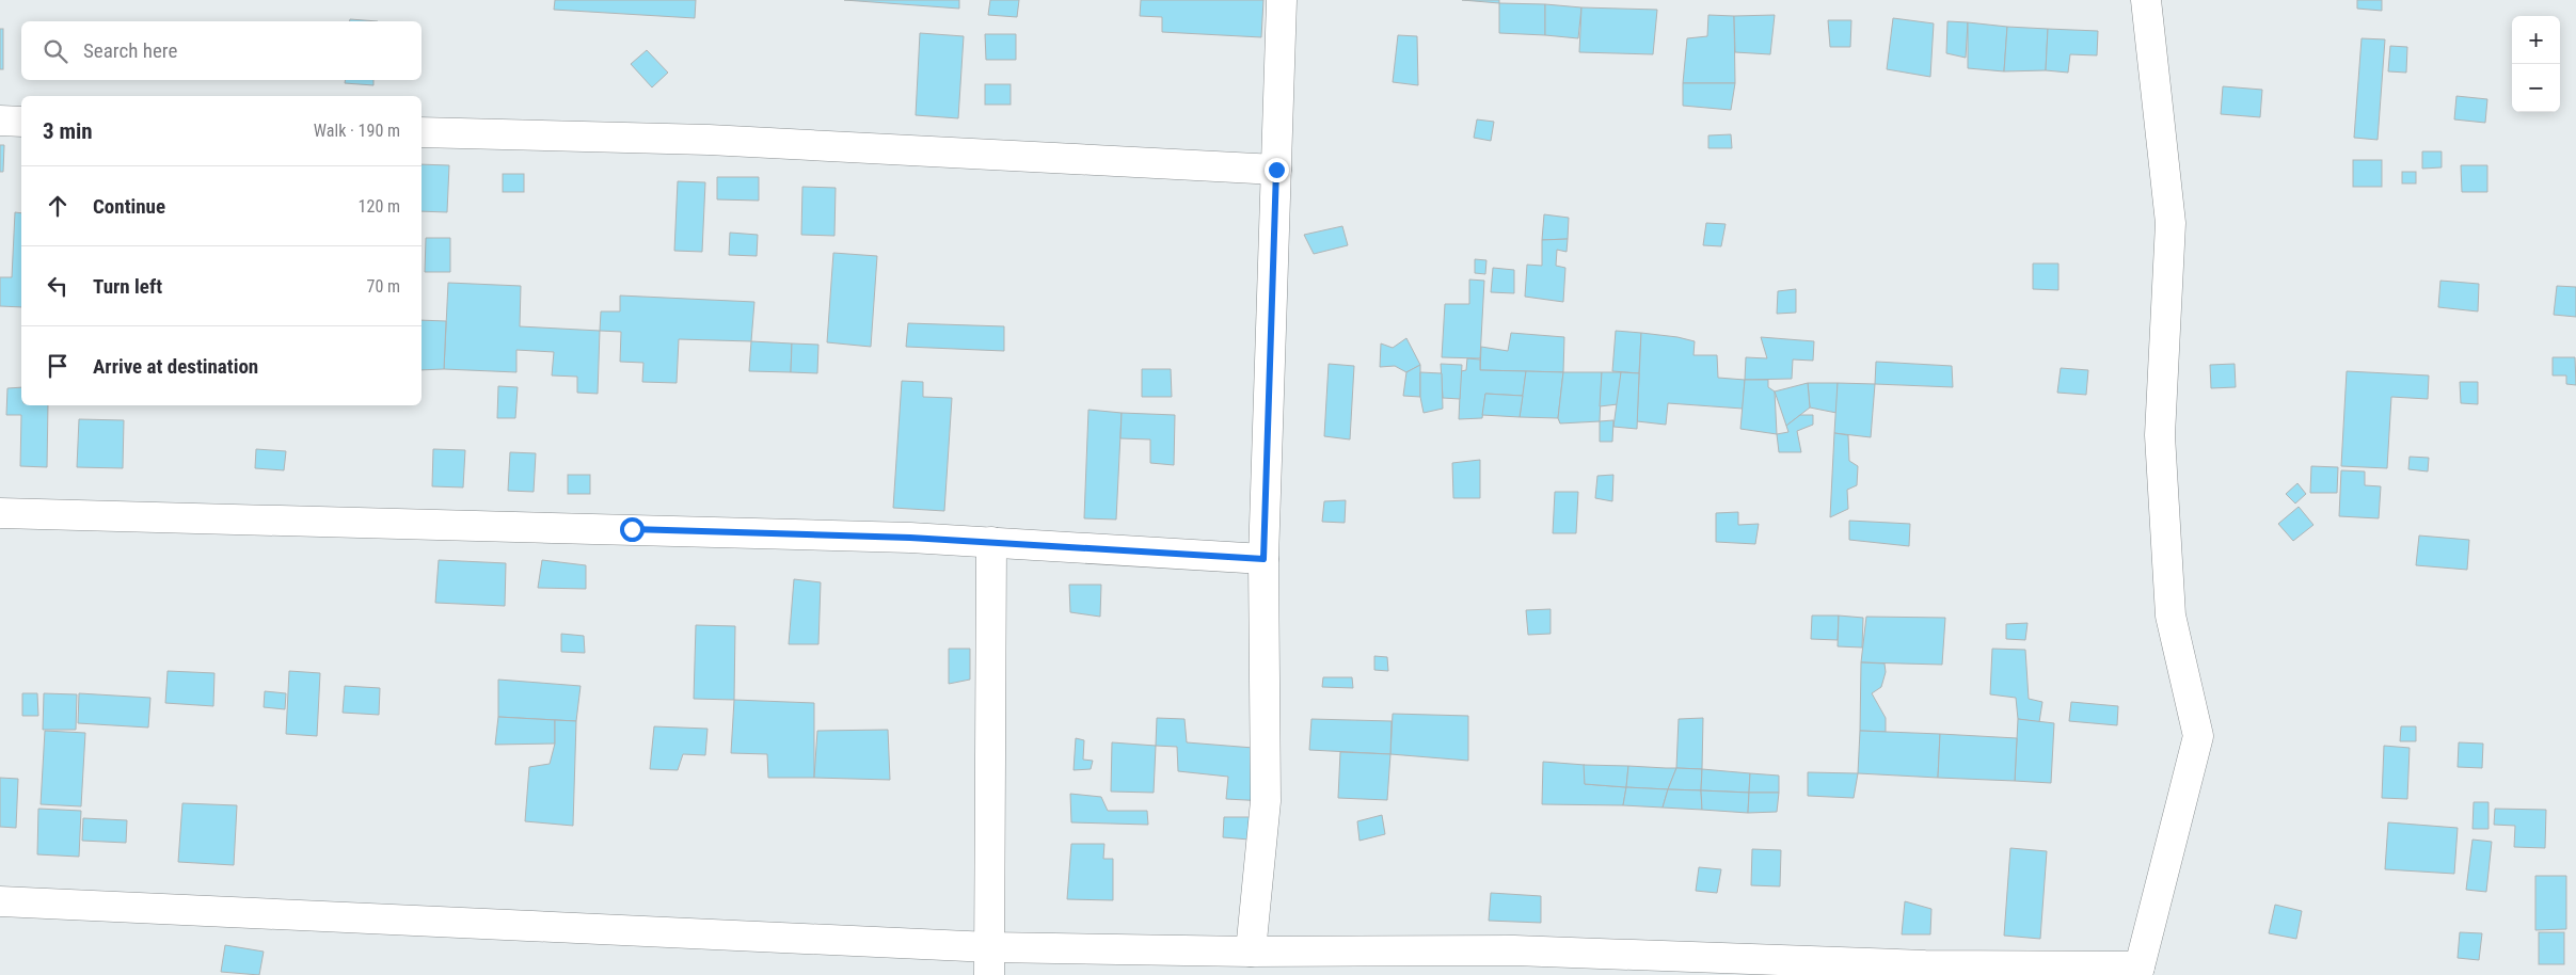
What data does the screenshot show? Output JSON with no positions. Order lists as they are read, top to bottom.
{
  "page": {
    "map_buttons": ["+", "−"],
    "search": "Search here",
    "heading": ["3 min", "Walk · 190 m"],
    "list": [
      ["Continue", "120 m"],
      ["Turn left", "70 m"],
      "Arrive at destination"
    ]
  }
}
